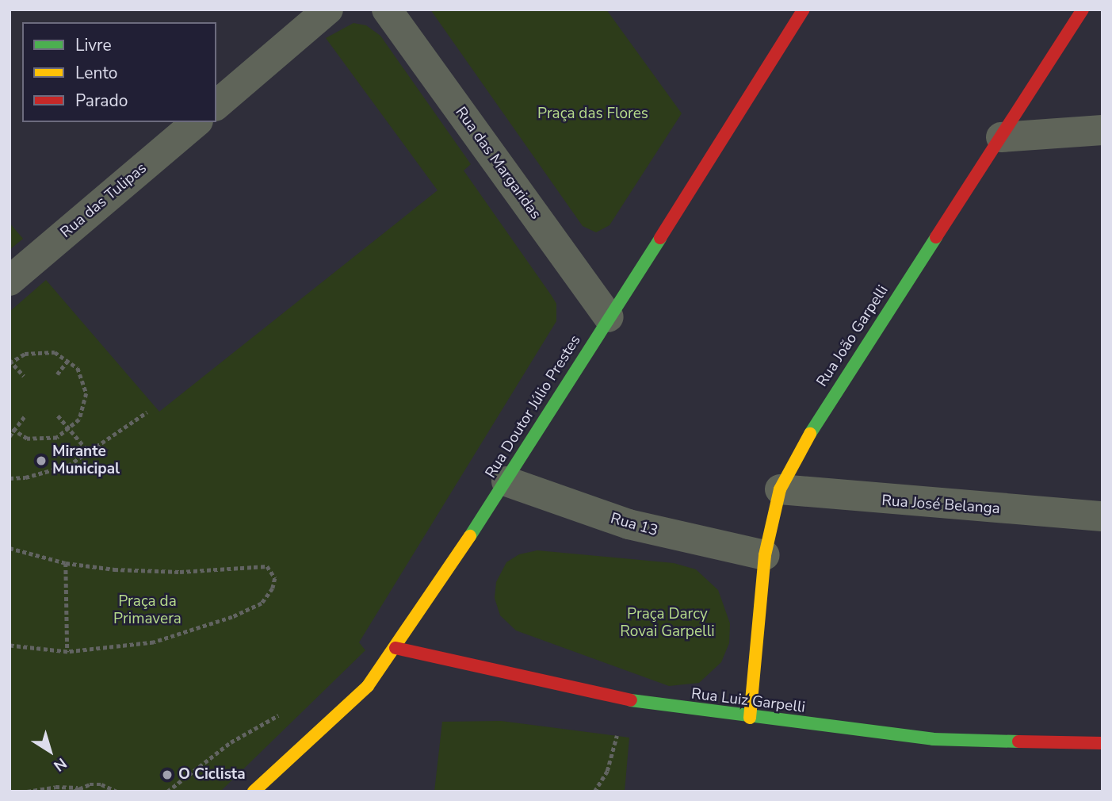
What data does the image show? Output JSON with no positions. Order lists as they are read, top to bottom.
{
  "streets": {
    "street": [
      "Rua das Margaridas",
      "Rua das Tulipas",
      "Rua João Garpelli",
      "Rua Doutor Júlio Prestes",
      "Rua José Belanga",
      "Rua 13",
      "Rua Luiz Garpelli"
    ]
  },
  "crossings": [
    ["Rua das Margaridas", "Rua Doutor Júlio Prestes"],
    ["Rua João Garpelli", "Rua José Belanga"],
    ["Rua João Garpelli", "Rua 13"],
    ["Rua João Garpelli", "Rua Luiz Garpelli"],
    ["Rua Doutor Júlio Prestes", "Rua 13"],
    ["Rua Doutor Júlio Prestes", "Rua Luiz Garpelli"]
  ],
  "parks": ["Praça das Flores", "Praça da Primavera", "Praça Darcy Rovai Garpelli"],
  "places": ["Mirante Municipal", "O Ciclista"],
  "legend": ["Livre", "Lento", "Parado"],
  "north": "bottom right"
}
